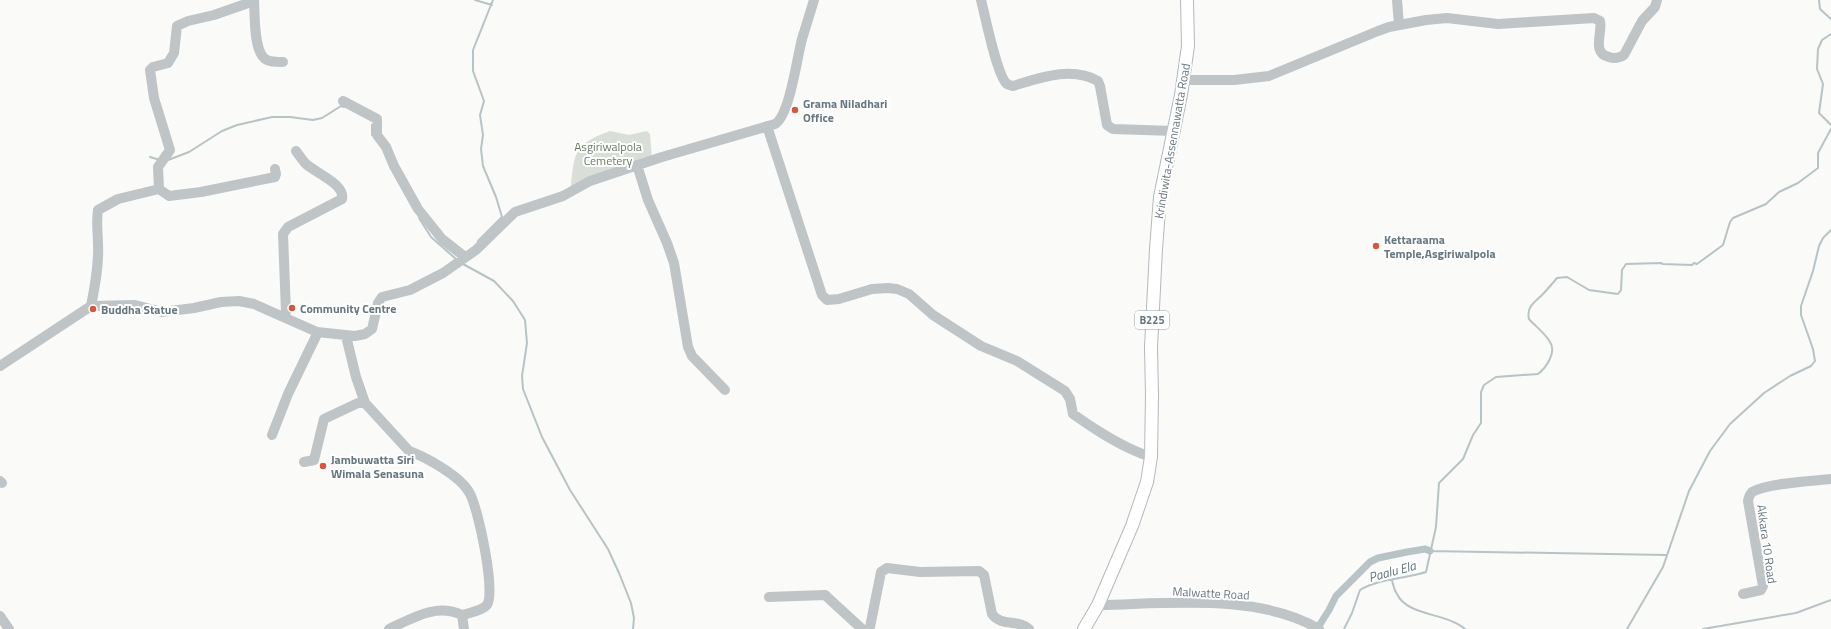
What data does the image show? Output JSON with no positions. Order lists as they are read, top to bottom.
{
  "streets": {
    "main road": ["Krindiwita-Assennawatta Road", "B225"],
    "street": ["Akkara 10 Road", "Malwatte Road"]
  },
  "crossings": [
    ["Krindiwita-Assennawatta Road", "Malwatte Road"]
  ],
  "water": ["Paalu Ela"],
  "parks": ["Asgiriwalpola Cemetery"],
  "places": [
    "Grama Niladhari Office",
    "Kettaraama Temple,Asgiriwalpola",
    "Community Centre",
    "Buddha Statue",
    "Jambuwatta Siri Wimala Senasuna"
  ]
}
